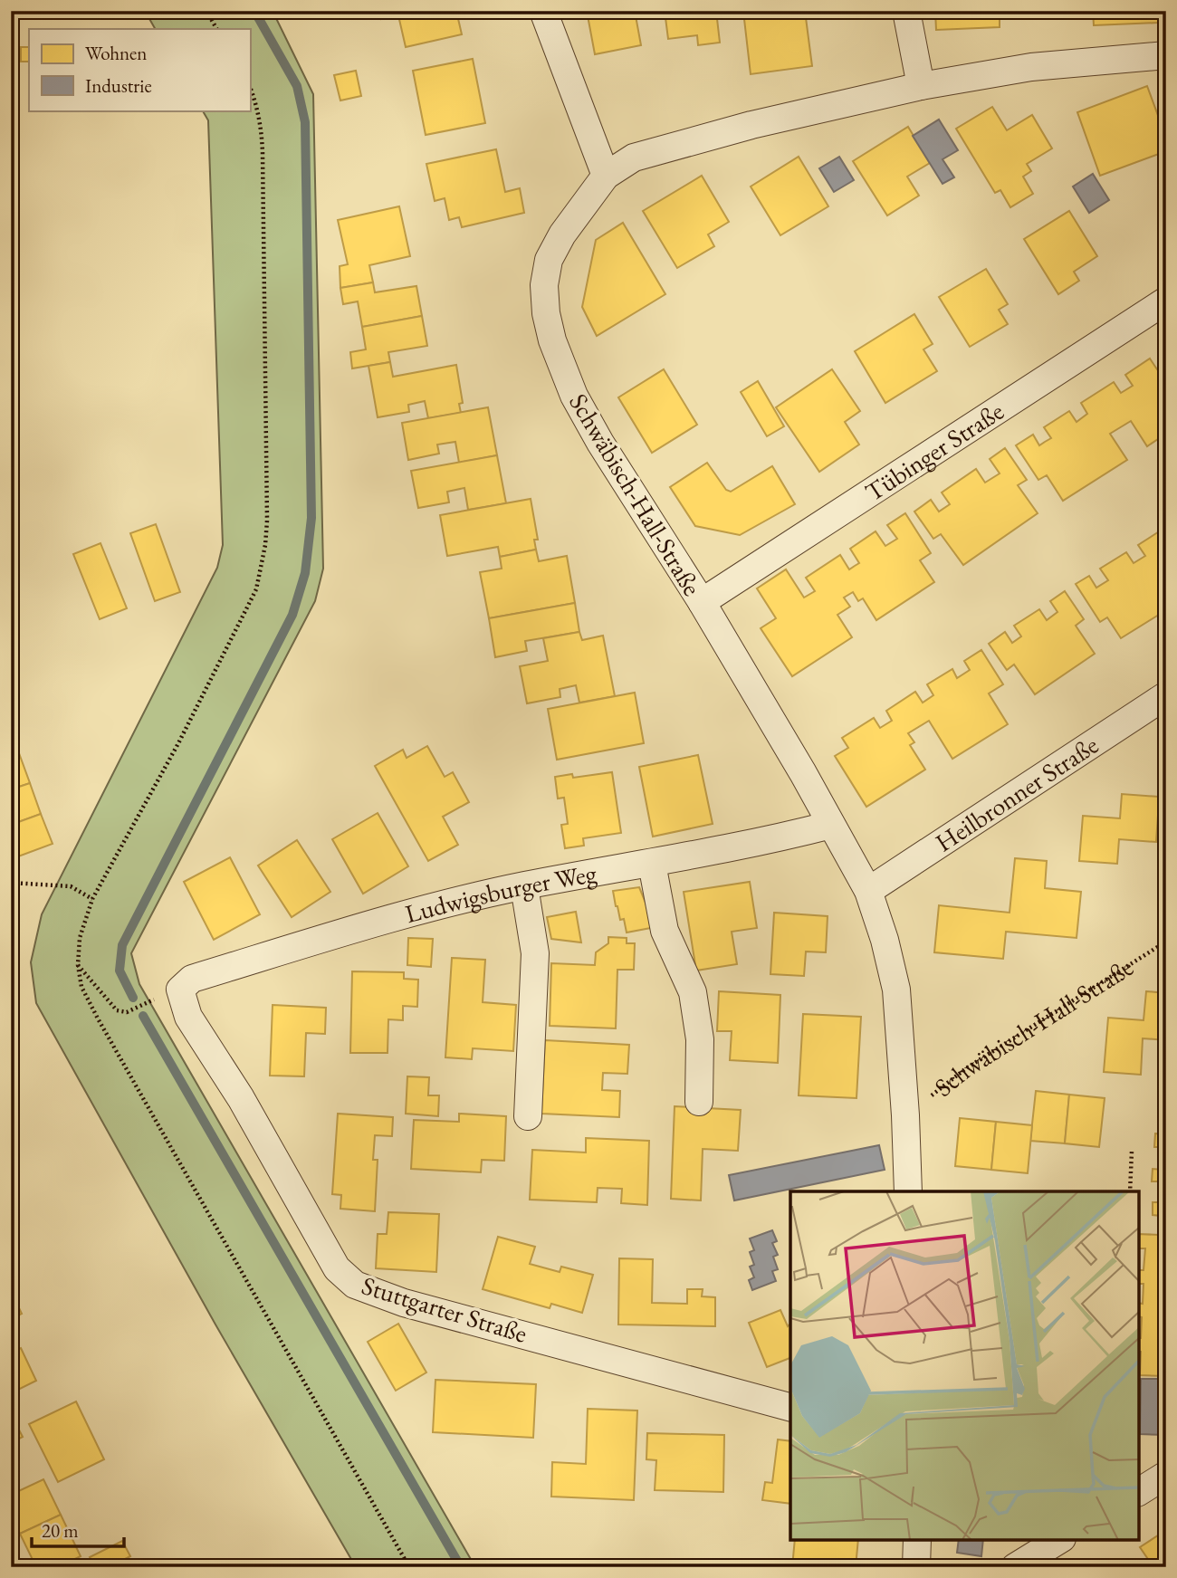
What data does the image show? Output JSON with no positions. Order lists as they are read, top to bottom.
{
  "streets": {
    "street": [
      "Tübinger Straße",
      "Schwäbisch-Hall-Straße",
      "Heilbronner Straße",
      "Ludwigsburger Weg",
      "Stuttgarter Straße"
    ]
  },
  "crossings": [
    ["Tübinger Straße", "Schwäbisch-Hall-Straße"],
    ["Schwäbisch-Hall-Straße", "Heilbronner Straße"],
    ["Schwäbisch-Hall-Straße", "Ludwigsburger Weg"],
    ["Ludwigsburger Weg", "Stuttgarter Straße"]
  ],
  "legend": ["Wohnen", "Industrie"],
  "scale_bar": "20 m"
}
